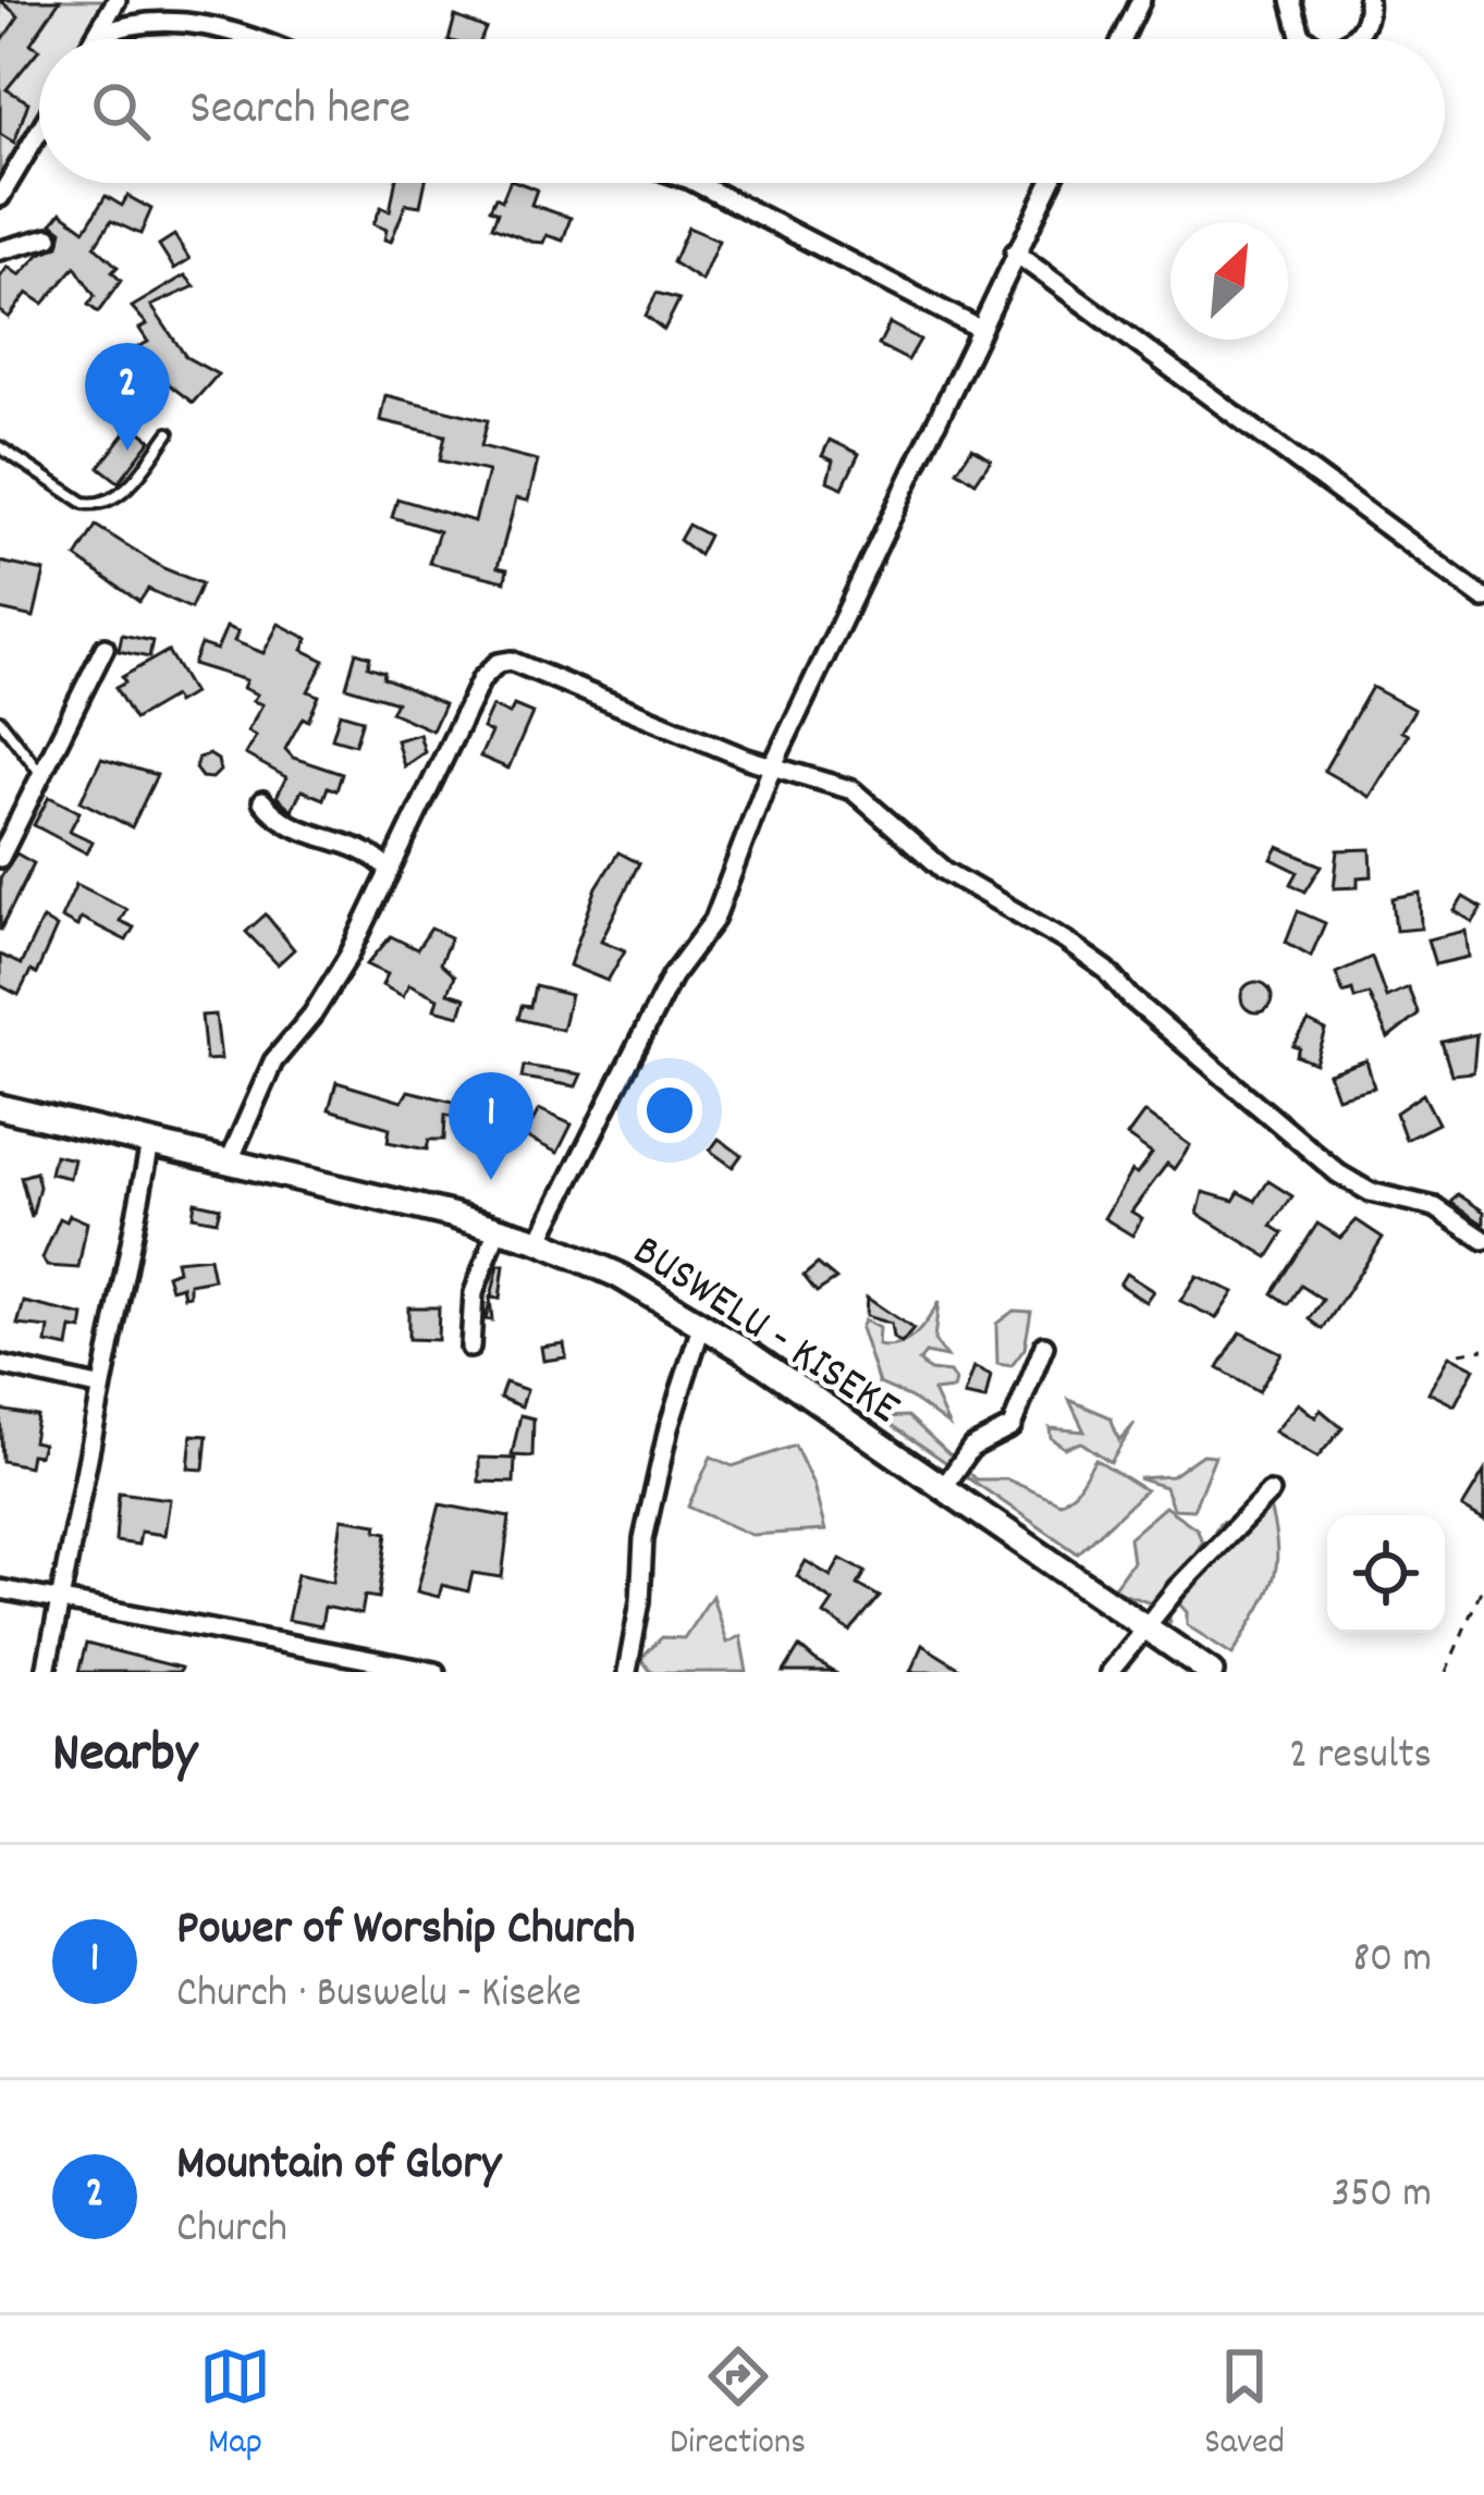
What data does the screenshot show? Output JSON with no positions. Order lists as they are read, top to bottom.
{
  "streets": {
    "main road": ["BUSWELU - KISEKE"]
  },
  "north": "top right",
  "page": {
    "search": "Search here",
    "pins": ["2", "1"],
    "heading": ["Nearby", "2 results"],
    "list": [
      {
        "mark": "1",
        "name": "Power of Worship Church",
        "note": "Church · Buswelu - Kiseke",
        "value": "80 m"
      },
      {
        "mark": "2",
        "name": "Mountain of Glory",
        "note": "Church",
        "value": "350 m"
      }
    ],
    "nav": ["Map", "Directions", "Saved"]
  }
}
